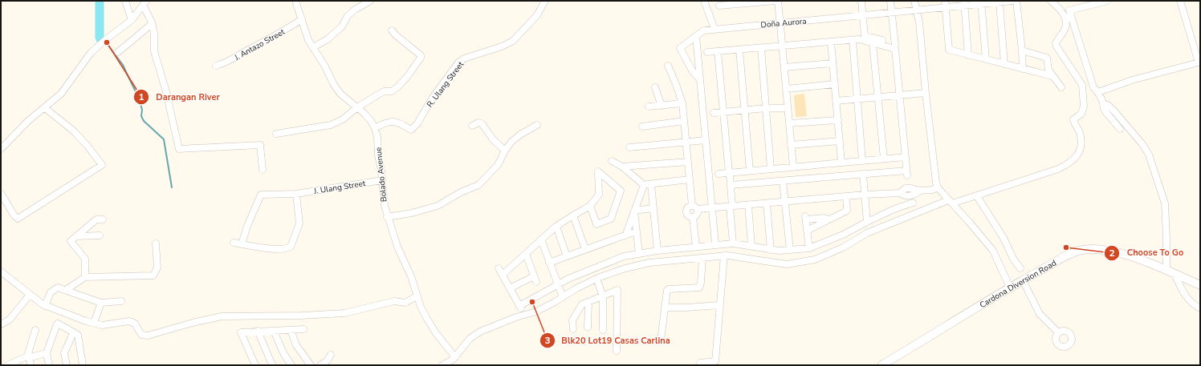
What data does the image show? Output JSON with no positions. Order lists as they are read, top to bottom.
{
  "streets": {
    "main road": ["Cardona Diversion Road"],
    "street": [
      "Doña Aurora",
      "J. Antazo Street",
      "R. Ulang Street",
      "Bolado Avenue",
      "J. Ulang Street"
    ]
  },
  "crossings": [
    ["J. Antazo Street", "Bolado Avenue"],
    ["R. Ulang Street", "Bolado Avenue"],
    ["Bolado Avenue", "J. Ulang Street"]
  ],
  "places": ["Darangan River", "Choose To Go", "Blk20 Lot19 Casas Carlina"]
}
